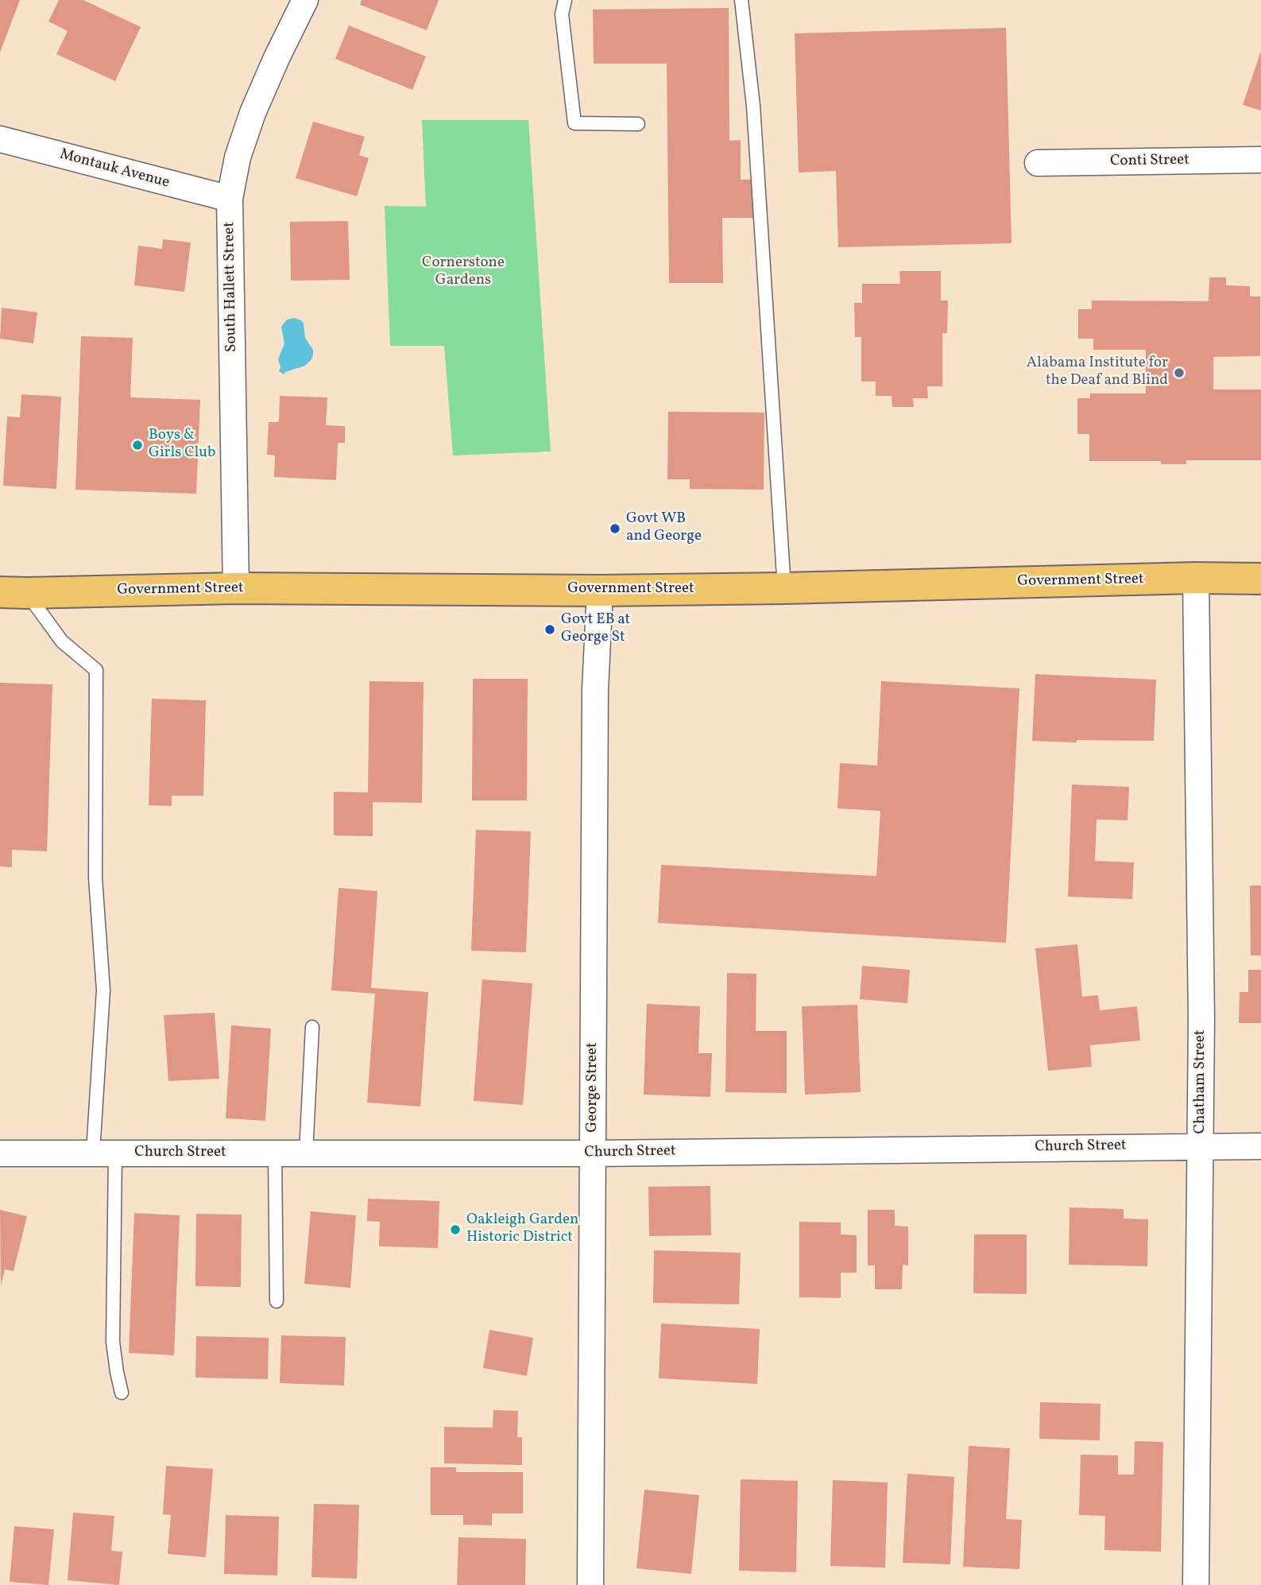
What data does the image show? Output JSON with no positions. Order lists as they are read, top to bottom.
{
  "streets": {
    "main road": ["Government Street"],
    "street": [
      "Conti Street",
      "Montauk Avenue",
      "South Hallett Street",
      "Chatham Street",
      "George Street",
      "Church Street"
    ]
  },
  "crossings": [
    ["Montauk Avenue", "South Hallett Street"],
    ["South Hallett Street", "Government Street"],
    ["Government Street", "Chatham Street"],
    ["Government Street", "George Street"],
    ["Chatham Street", "Church Street"],
    ["George Street", "Church Street"]
  ],
  "parks": ["Cornerstone Gardens"],
  "places": [
    "Alabama Institute for the Deaf and Blind",
    "Boys & Girls Club",
    "Govt WB and George",
    "Govt EB at George St",
    "Oakleigh Garden Historic District"
  ]
}
